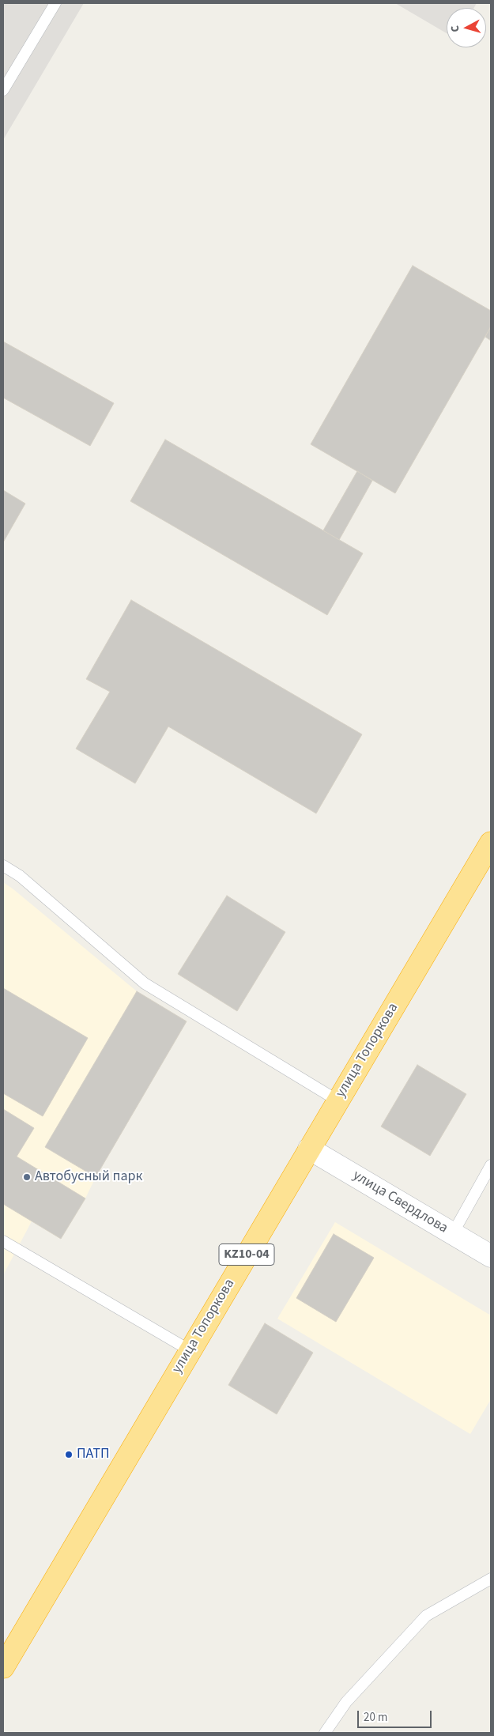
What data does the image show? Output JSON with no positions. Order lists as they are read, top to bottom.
{
  "streets": {
    "highway": ["улица Топоркова", "KZ10-04"],
    "street": ["улица Свердлова"]
  },
  "crossings": [
    ["улица Топоркова", "улица Свердлова"]
  ],
  "places": ["Автобусный парк", "ПАТП"],
  "scale_bar": "20 m",
  "north": "left"
}
